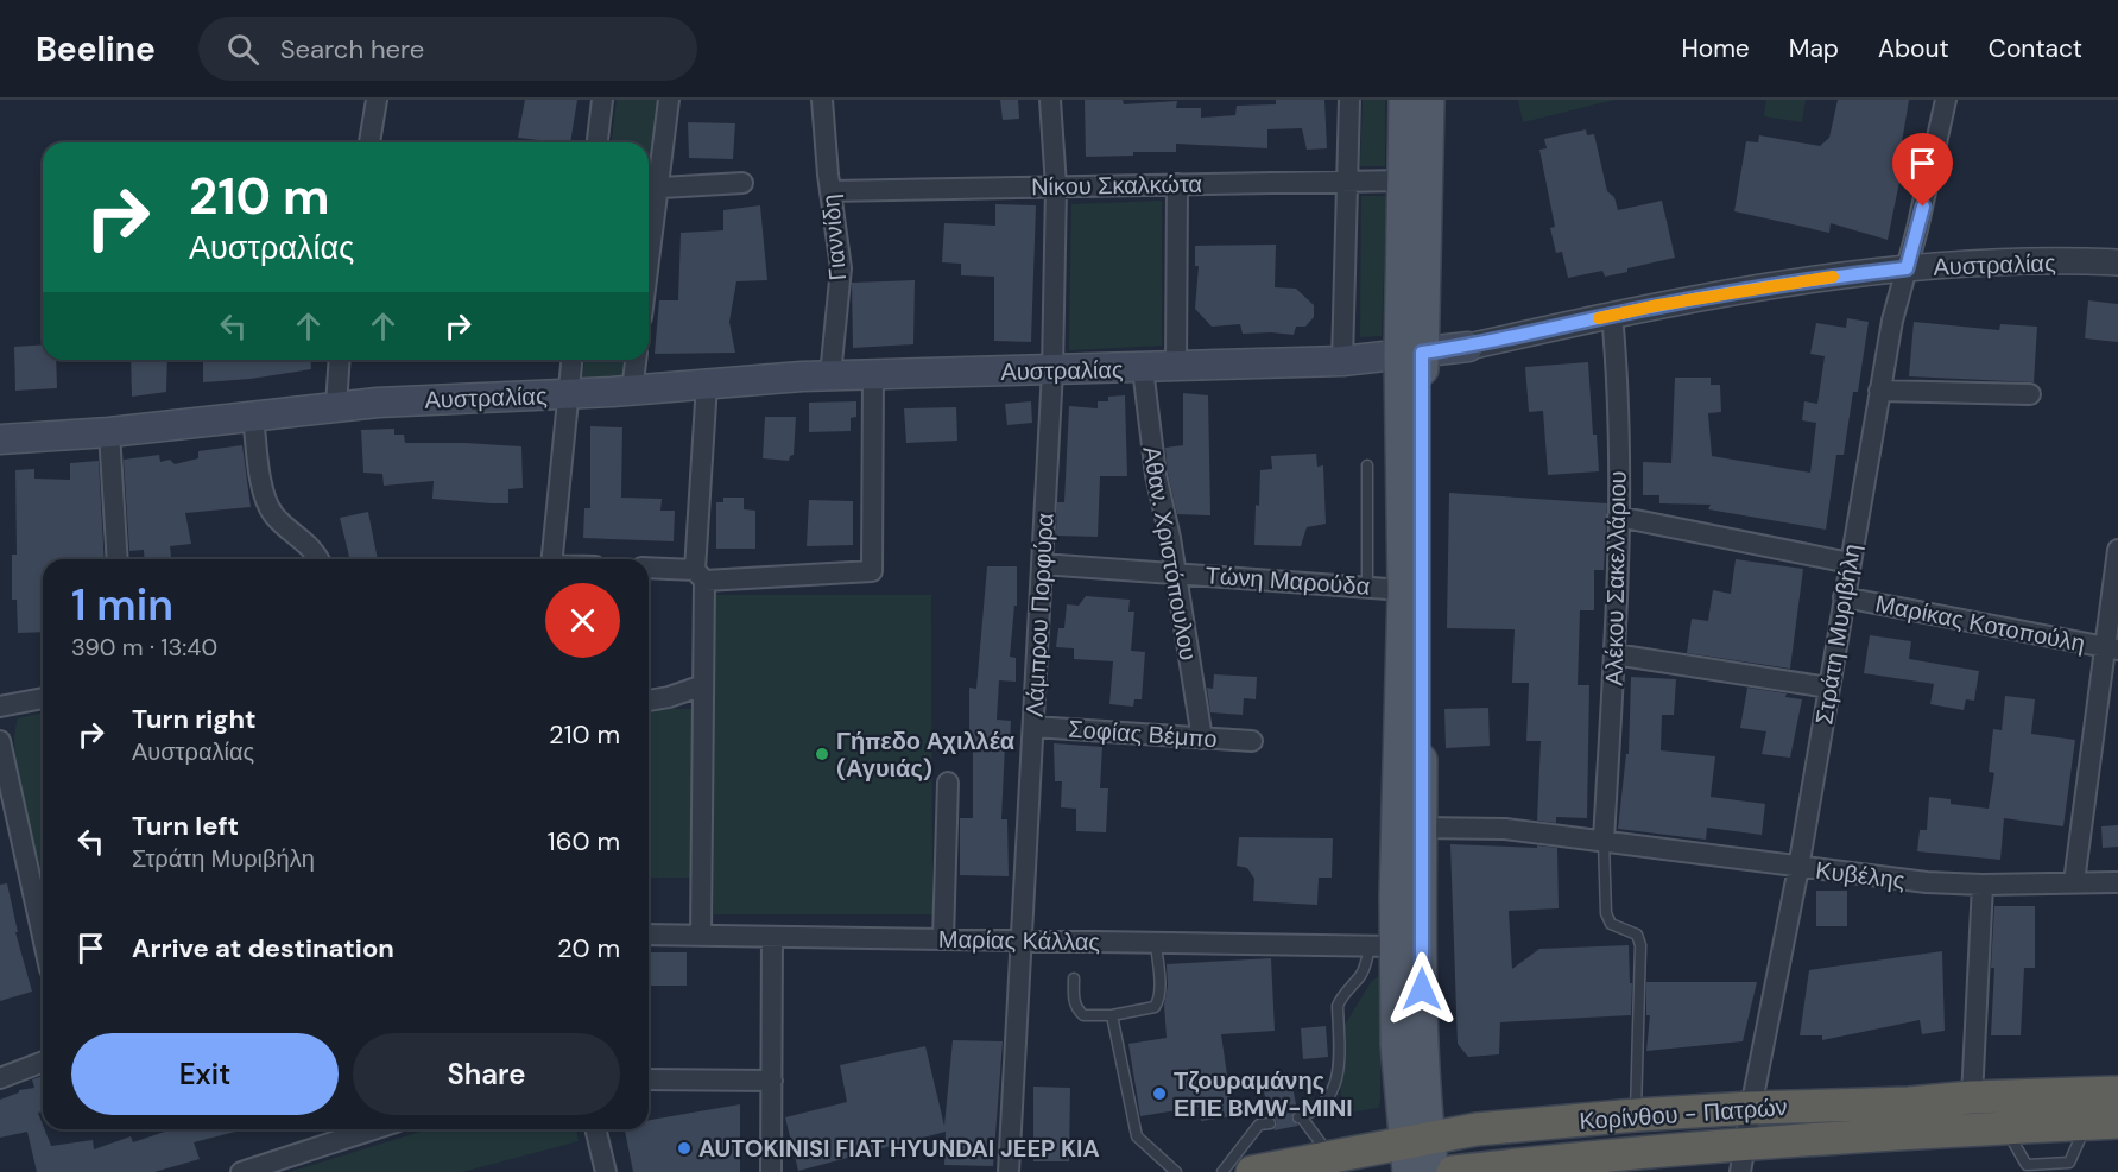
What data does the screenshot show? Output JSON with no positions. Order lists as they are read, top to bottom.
{
  "streets": {
    "highway": ["Κορίνθου - Πατρών"],
    "main road": ["Αυστραλίας"],
    "street": [
      "Νίκου Σκαλκώτα",
      "Γιαννίδη",
      "Αθαν. Χριστόπουλου",
      "Αλέκου Σακελλάριου",
      "Τώνη Μαρούδα",
      "Λάμπρου Πορφύρα",
      "Μαρίκας Κοτοπούλη",
      "Στράτη Μυριβήλη",
      "Σοφίας Βέμπο",
      "Κυβέλης",
      "Μαρίας Κάλλας"
    ]
  },
  "crossings": [
    ["Νίκου Σκαλκώτα", "Γιαννίδη"],
    ["Νίκου Σκαλκώτα", "Λάμπρου Πορφύρα"],
    ["Γιαννίδη", "Αυστραλίας"],
    ["Αυστραλίας", "Αθαν. Χριστόπουλου"],
    ["Αυστραλίας", "Αλέκου Σακελλάριου"],
    ["Αυστραλίας", "Λάμπρου Πορφύρα"],
    ["Αυστραλίας", "Στράτη Μυριβήλη"],
    ["Αθαν. Χριστόπουλου", "Τώνη Μαρούδα"],
    ["Αθαν. Χριστόπουλου", "Σοφίας Βέμπο"],
    ["Αλέκου Σακελλάριου", "Κυβέλης"],
    ["Τώνη Μαρούδα", "Λάμπρου Πορφύρα"],
    ["Λάμπρου Πορφύρα", "Σοφίας Βέμπο"],
    ["Λάμπρου Πορφύρα", "Μαρίας Κάλλας"],
    ["Μαρίκας Κοτοπούλη", "Στράτη Μυριβήλη"],
    ["Στράτη Μυριβήλη", "Κυβέλης"],
    ["Στράτη Μυριβήλη", "Κορίνθου - Πατρών"]
  ],
  "places": ["Γήπεδο Αχιλλέα (Αγυιάς)", "Τζουραμάνης ΕΠΕ BMW-MINI", "AUTOKINISI FIAT HYUNDAI JEEP KIA"],
  "page": {
    "header": "Beeline",
    "search": "Search here",
    "nav": [
      "Home",
      "Map",
      "About",
      "Contact"
    ],
    "turn": ["210 m", "Αυστραλίας"],
    "heading": ["1 min", "390 m · 13:40"],
    "list": [
      {
        "name": "Turn right",
        "note": "Αυστραλίας",
        "value": "210 m"
      },
      {
        "name": "Turn left",
        "note": "Στράτη Μυριβήλη",
        "value": "160 m"
      },
      {
        "name": "Arrive at destination",
        "value": "20 m"
      }
    ],
    "buttons": ["Exit", "Share"]
  }
}
